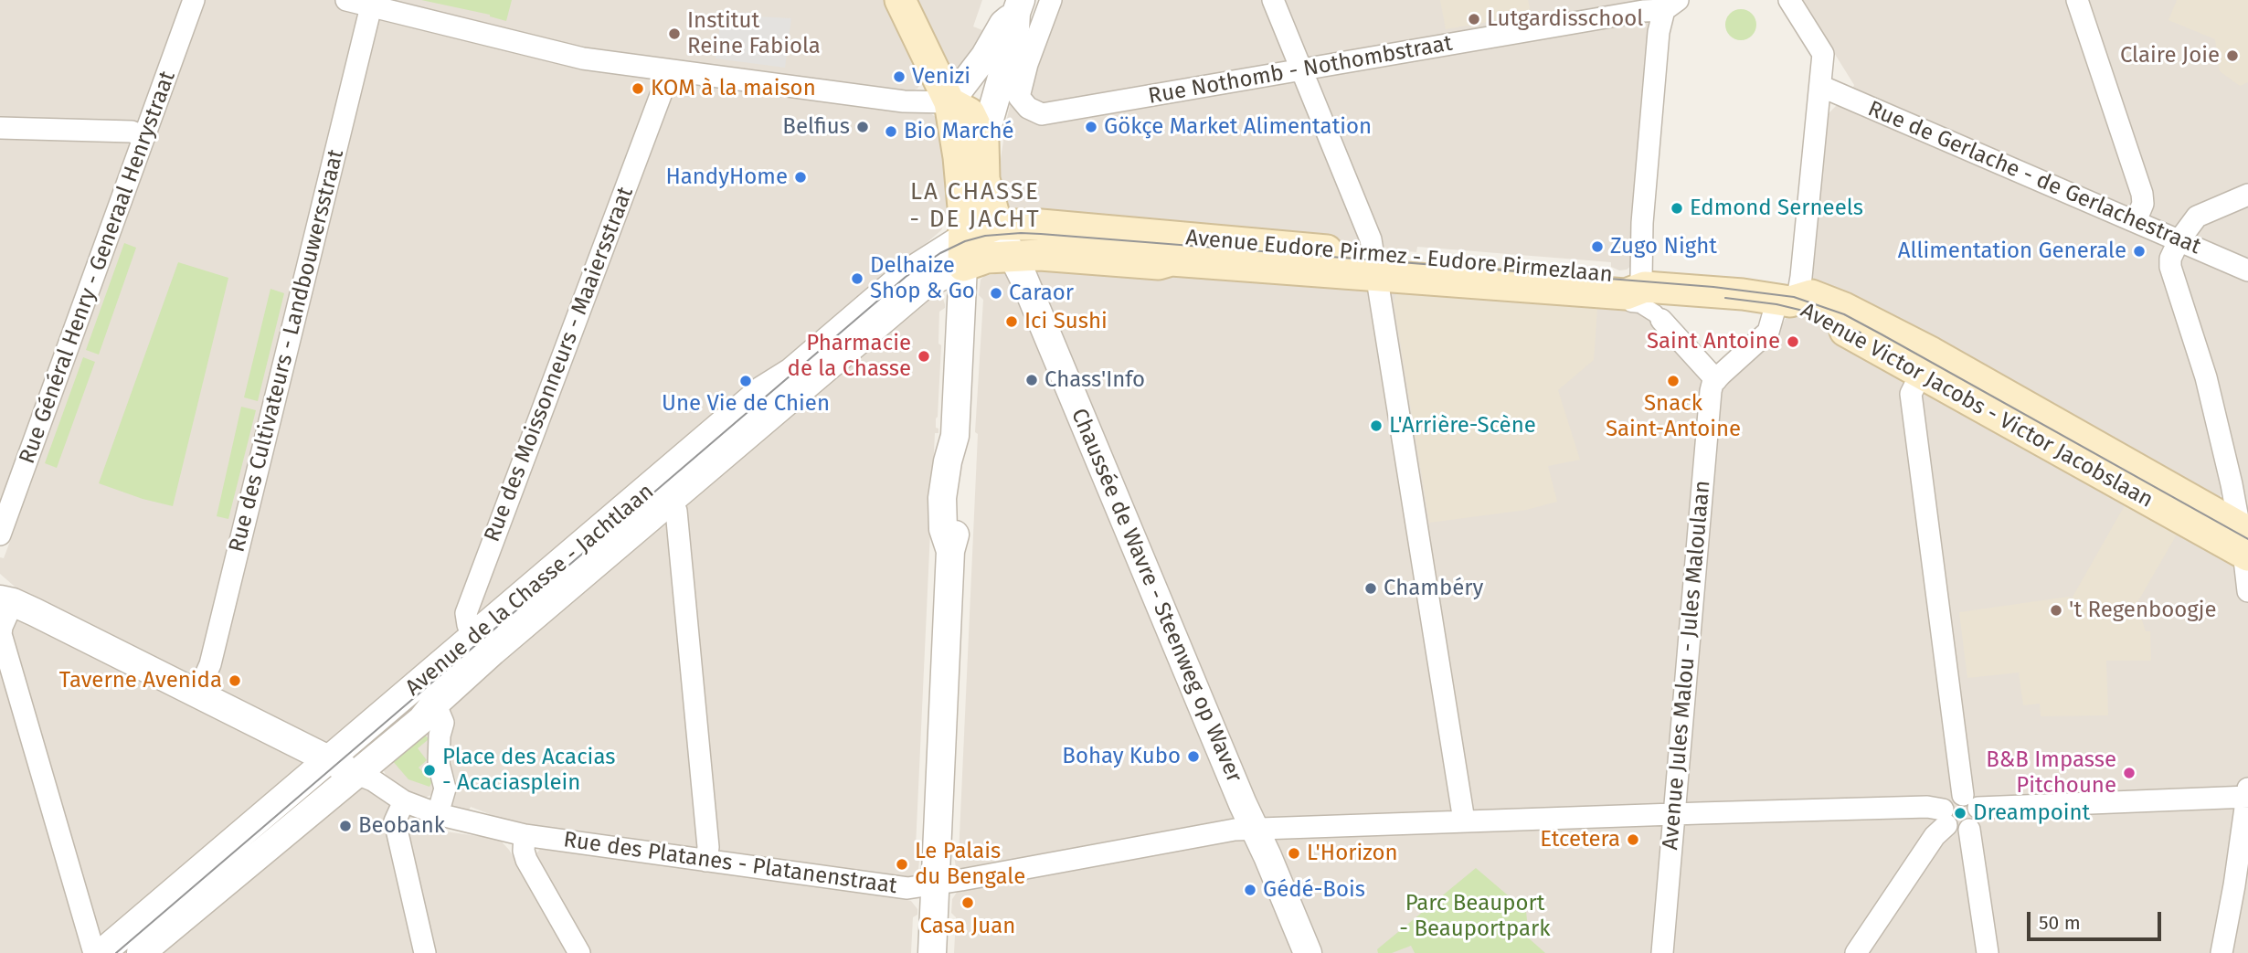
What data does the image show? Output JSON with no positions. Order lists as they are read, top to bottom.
{
  "streets": {
    "main road": ["Avenue Eudore Pirmez - Eudore Pirmezlaan", "Avenue Victor Jacobs - Victor Jacobslaan", "Chaussée de Wavre - Steenweg op Waver"],
    "street": [
      "Rue Nothomb - Nothombstraat",
      "Rue de Gerlache - de Gerlachestraat",
      "Rue Général Henry - Generaal Henrystraat",
      "Rue des Cultivateurs - Landbouwersstraat",
      "Rue des Moissonneurs - Maaiersstraat",
      "Avenue de la Chasse - Jachtlaan",
      "Avenue Jules Malou - Jules Maloulaan",
      "Rue des Platanes - Platanenstraat"
    ]
  },
  "crossings": [
    ["Avenue Eudore Pirmez - Eudore Pirmezlaan", "Avenue Victor Jacobs - Victor Jacobslaan"],
    ["Avenue Eudore Pirmez - Eudore Pirmezlaan", "Avenue de la Chasse - Jachtlaan"],
    ["Avenue Eudore Pirmez - Eudore Pirmezlaan", "Chaussée de Wavre - Steenweg op Waver"],
    ["Rue des Moissonneurs - Maaiersstraat", "Avenue de la Chasse - Jachtlaan"],
    ["Chaussée de Wavre - Steenweg op Waver", "Rue des Platanes - Platanenstraat"],
    ["Avenue Jules Malou - Jules Maloulaan", "Rue des Platanes - Platanenstraat"]
  ],
  "districts": ["LA CHASSE - DE JACHT"],
  "parks": ["Parc Beauport - Beauportpark"],
  "places": [
    "Lutgardisschool",
    "Institut Reine Fabiola",
    "Claire Joie",
    "Venizi",
    "KOM à la maison",
    "Belfius",
    "Gökçe Market Alimentation",
    "Bio Marché",
    "HandyHome",
    "Edmond Serneels",
    "Zugo Night",
    "Allimentation Generale",
    "Delhaize Shop & Go",
    "Caraor",
    "Ici Sushi",
    "Saint Antoine",
    "Pharmacie de la Chasse",
    "Chass'Info",
    "Une Vie de Chien",
    "Snack Saint-Antoine",
    "L'Arrière-Scène",
    "Chambéry",
    "'t Regenboogje",
    "Taverne Avenida",
    "Bohay Kubo",
    "Place des Acacias - Acaciasplein",
    "B&B Impasse Pitchoune",
    "Dreampoint",
    "Beobank",
    "Etcetera",
    "L'Horizon",
    "Le Palais du Bengale",
    "Gédé-Bois",
    "Casa Juan"
  ],
  "scale_bar": "50 m"
}
